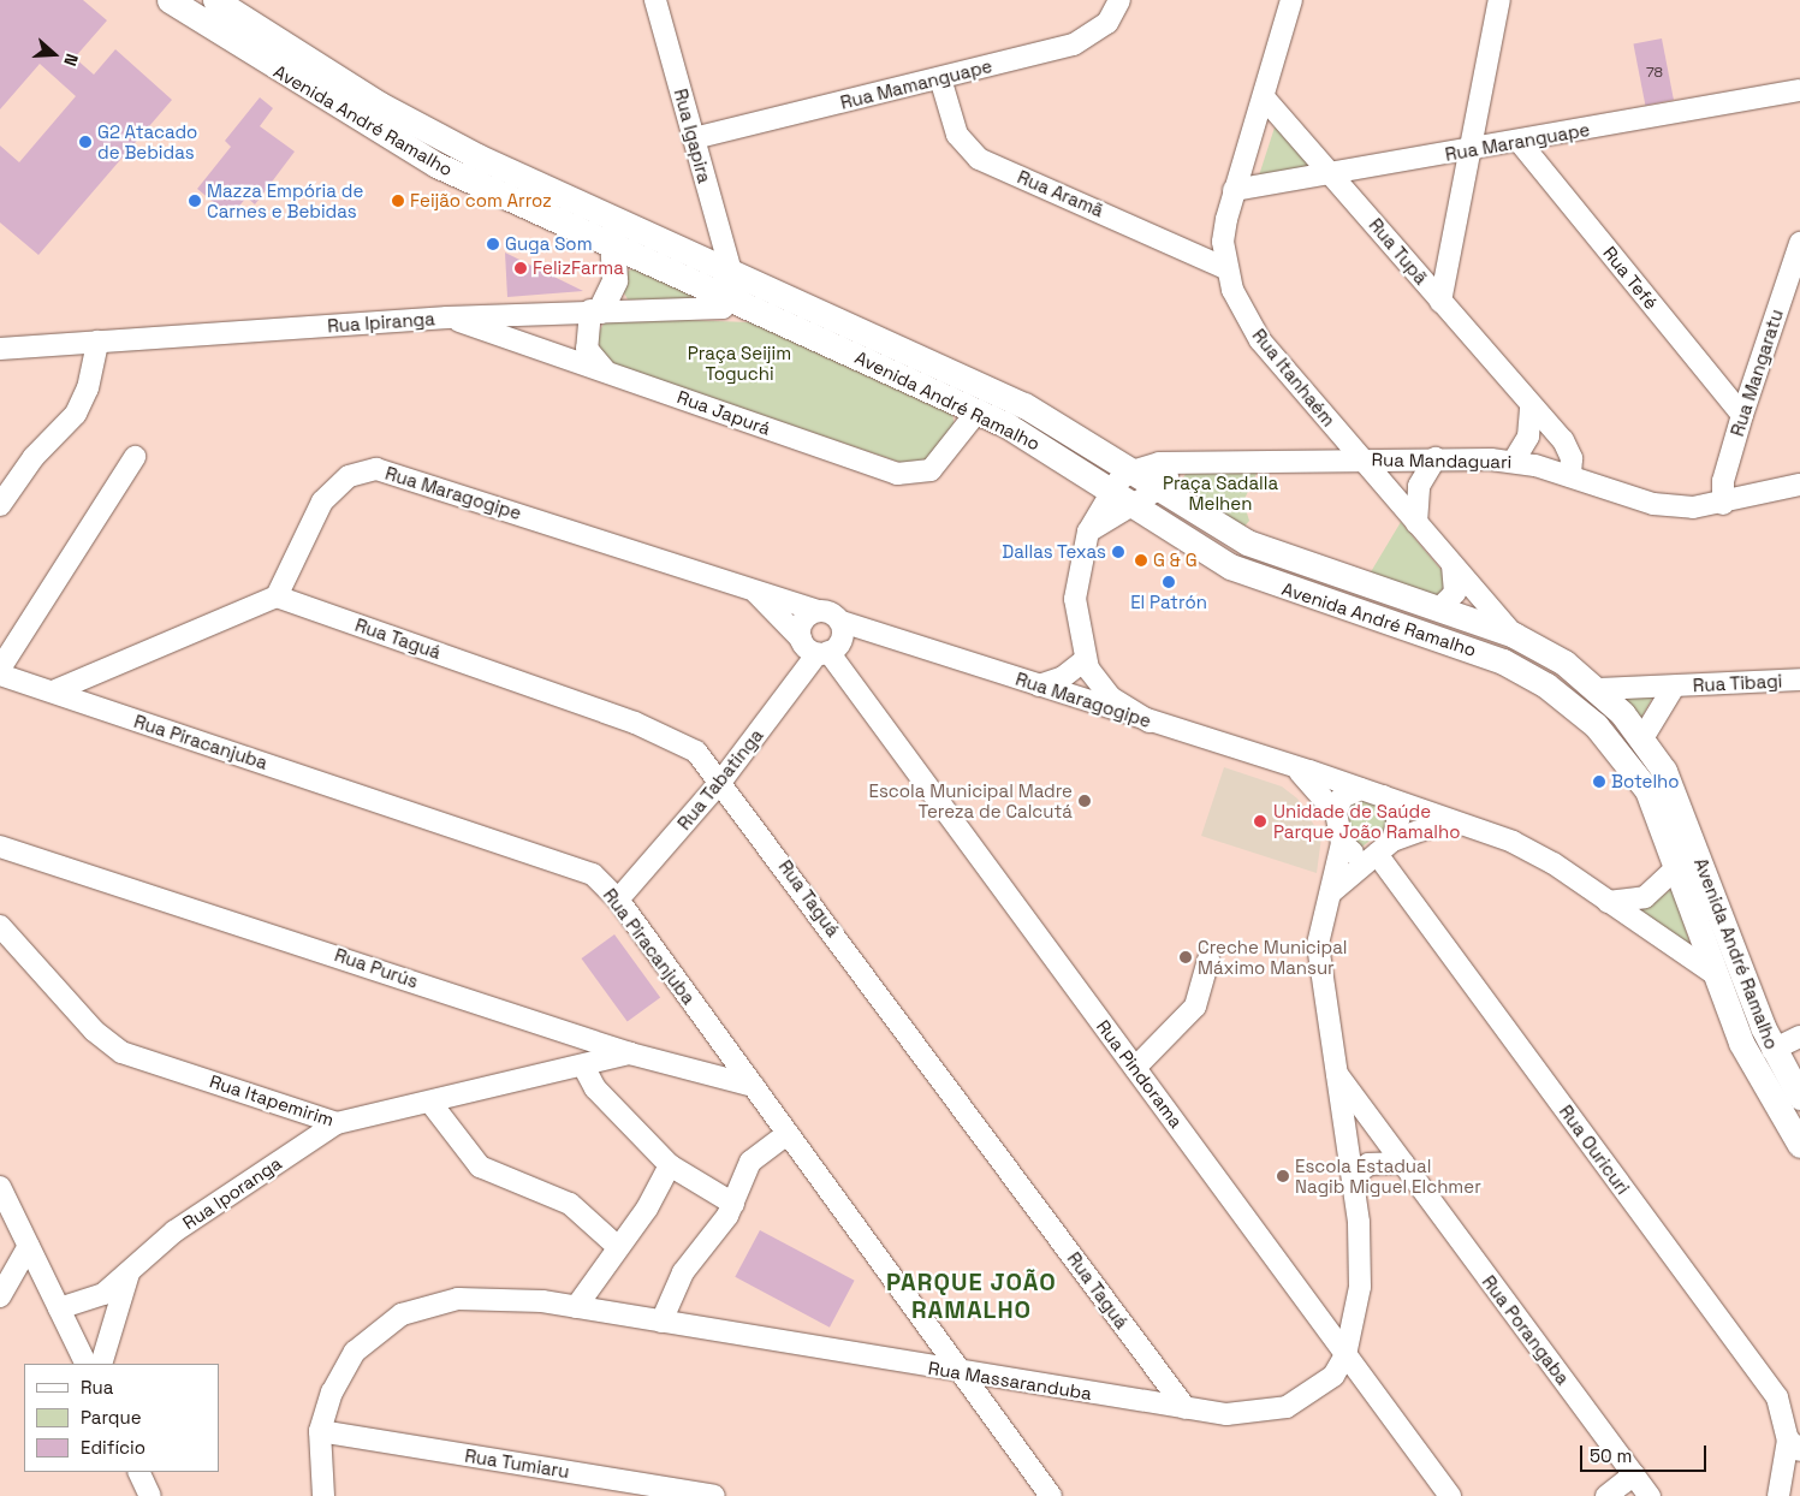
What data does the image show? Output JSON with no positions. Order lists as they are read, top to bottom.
{
  "streets": {
    "main road": ["Avenida André Ramalho"],
    "street": [
      "Rua Mamanguape",
      "Rua Igapira",
      "Rua Maranguape",
      "Rua Aramã",
      "Rua Tupã",
      "Rua Tefé",
      "Rua Ipiranga",
      "Rua Mangaratu",
      "Rua Itanhaém",
      "Rua Japurá",
      "Rua Mandaguari",
      "Rua Maragogipe",
      "Rua Taguá",
      "Rua Tibagi",
      "Rua Piracanjuba",
      "Rua Tabatinga",
      "Rua Purús",
      "Rua Pindorama",
      "Rua Itapemirim",
      "Rua Ouricuri",
      "Rua Iporanga",
      "Rua Porangaba",
      "Rua Massaranduba",
      "Rua Tumiaru"
    ]
  },
  "crossings": [
    ["Rua Mamanguape", "Rua Igapira"],
    ["Rua Mamanguape", "Rua Aramã"],
    ["Avenida André Ramalho", "Rua Igapira"],
    ["Avenida André Ramalho", "Rua Ipiranga"],
    ["Avenida André Ramalho", "Rua Itanhaém"],
    ["Avenida André Ramalho", "Rua Japurá"],
    ["Avenida André Ramalho", "Rua Mandaguari"],
    ["Avenida André Ramalho", "Rua Tibagi"],
    ["Rua Maranguape", "Rua Tupã"],
    ["Rua Maranguape", "Rua Tefé"],
    ["Rua Maranguape", "Rua Itanhaém"],
    ["Rua Aramã", "Rua Itanhaém"],
    ["Rua Tupã", "Rua Itanhaém"],
    ["Rua Tupã", "Rua Mandaguari"],
    ["Rua Tefé", "Rua Mangaratu"],
    ["Rua Ipiranga", "Rua Japurá"],
    ["Rua Mangaratu", "Rua Mandaguari"],
    ["Rua Itanhaém", "Rua Mandaguari"],
    ["Rua Maragogipe", "Rua Taguá"],
    ["Rua Maragogipe", "Rua Tabatinga"],
    ["Rua Maragogipe", "Rua Pindorama"],
    ["Rua Maragogipe", "Rua Ouricuri"],
    ["Rua Maragogipe", "Rua Massaranduba"],
    ["Rua Taguá", "Rua Tabatinga"],
    ["Rua Taguá", "Rua Massaranduba"],
    ["Rua Piracanjuba", "Rua Tabatinga"],
    ["Rua Piracanjuba", "Rua Purús"],
    ["Rua Piracanjuba", "Rua Massaranduba"],
    ["Rua Tabatinga", "Rua Pindorama"],
    ["Rua Purús", "Rua Itapemirim"],
    ["Rua Pindorama", "Rua Massaranduba"],
    ["Rua Itapemirim", "Rua Iporanga"],
    ["Rua Ouricuri", "Rua Massaranduba"],
    ["Rua Porangaba", "Rua Massaranduba"],
    ["Rua Massaranduba", "Rua Tumiaru"]
  ],
  "districts": ["PARQUE JOÃO RAMALHO"],
  "parks": ["Praça Seijim Toguchi", "Praça Sadalla Melhen"],
  "places": [
    "G2 Atacado de Bebidas",
    "Mazza Empória de Carnes e Bebidas",
    "Feijão com Arroz",
    "Guga Som",
    "FelizFarma",
    "Dallas Texas",
    "G & G",
    "El Patrón",
    "Botelho",
    "Escola Municipal Madre Tereza de Calcutá",
    "Unidade de Saúde Parque João Ramalho",
    "Creche Municipal Máximo Mansur",
    "Escola Estadual Nagib Miguel Elchmer"
  ],
  "house_numbers": ["78"],
  "legend": ["Rua", "Parque", "Edifício"],
  "scale_bar": "50 m",
  "north": "right"
}
